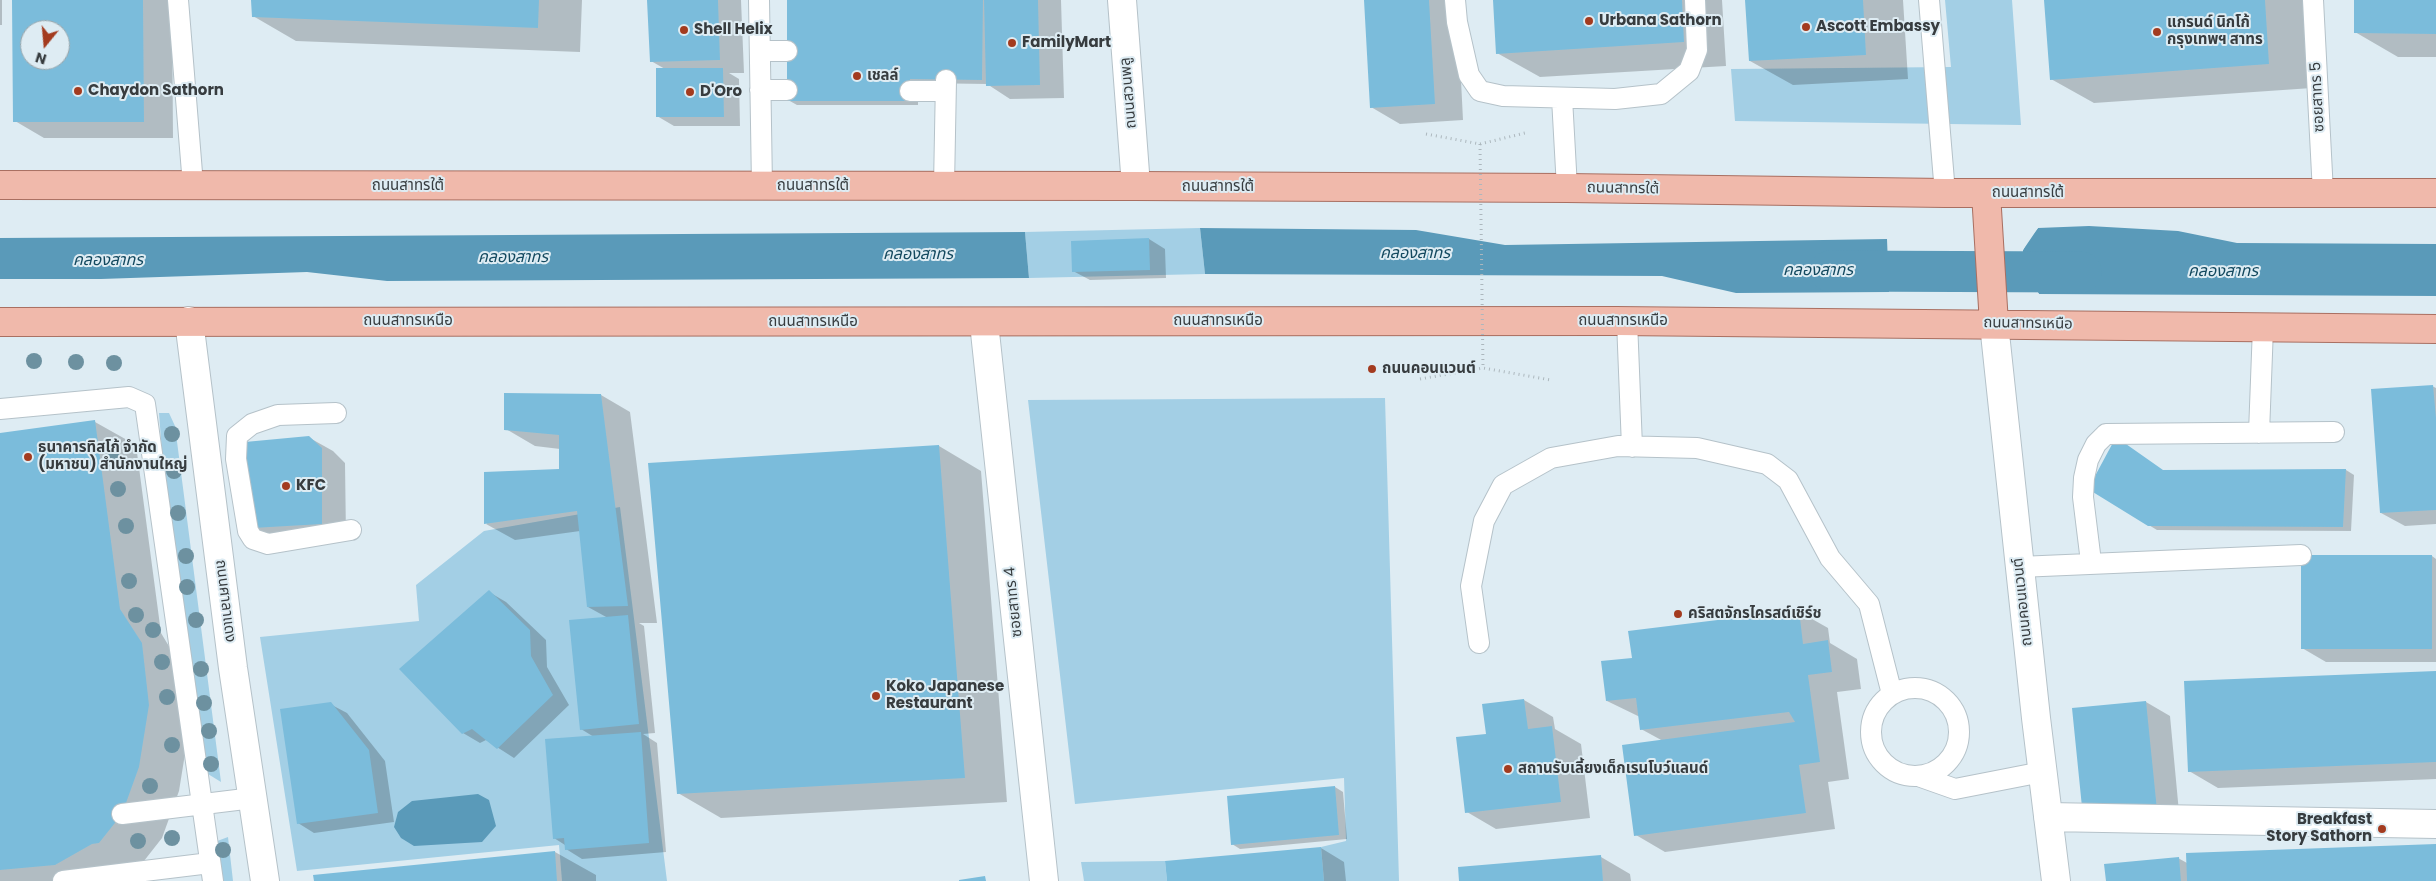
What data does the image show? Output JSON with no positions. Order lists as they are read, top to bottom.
{
  "streets": {
    "main road": ["ถนนสาทรใต้", "ถนนสาทรเหนือ"],
    "street": [
      "ถนนสวนพลู",
      "ถนนศาลาแดง",
      "ซอยสาทร 4",
      "ถนนคอนแวนต์"
    ],
    "lane": ["ซอยสาทร 5"]
  },
  "crossings": [
    ["ถนนสวนพลู", "ถนนสาทรใต้"],
    ["ซอยสาทร 5", "ถนนสาทรใต้"],
    ["ถนนสาทรเหนือ", "ถนนศาลาแดง"],
    ["ถนนสาทรเหนือ", "ซอยสาทร 4"],
    ["ถนนสาทรเหนือ", "ถนนคอนแวนต์"]
  ],
  "water": ["คลองสาทร"],
  "places": [
    "Urbana Sathorn",
    "Ascott Embassy",
    "Shell Helix",
    "แกรนด์ นิกโก้ กรุงเทพฯ สาทร",
    "FamilyMart",
    "เชลล์",
    "Chaydon Sathorn",
    "D'Oro",
    "ถนนคอนแวนต์",
    "ธนาคารทิสโก้ จำกัด (มหาชน) สำนักงานใหญ่",
    "KFC",
    "คริสตจักรไครสต์เชิร์ช",
    "Koko Japanese Restaurant",
    "สถานรับเลี้ยงเด็กเรนโบว์แลนด์",
    "Breakfast Story Sathorn"
  ],
  "north": "bottom"
}
